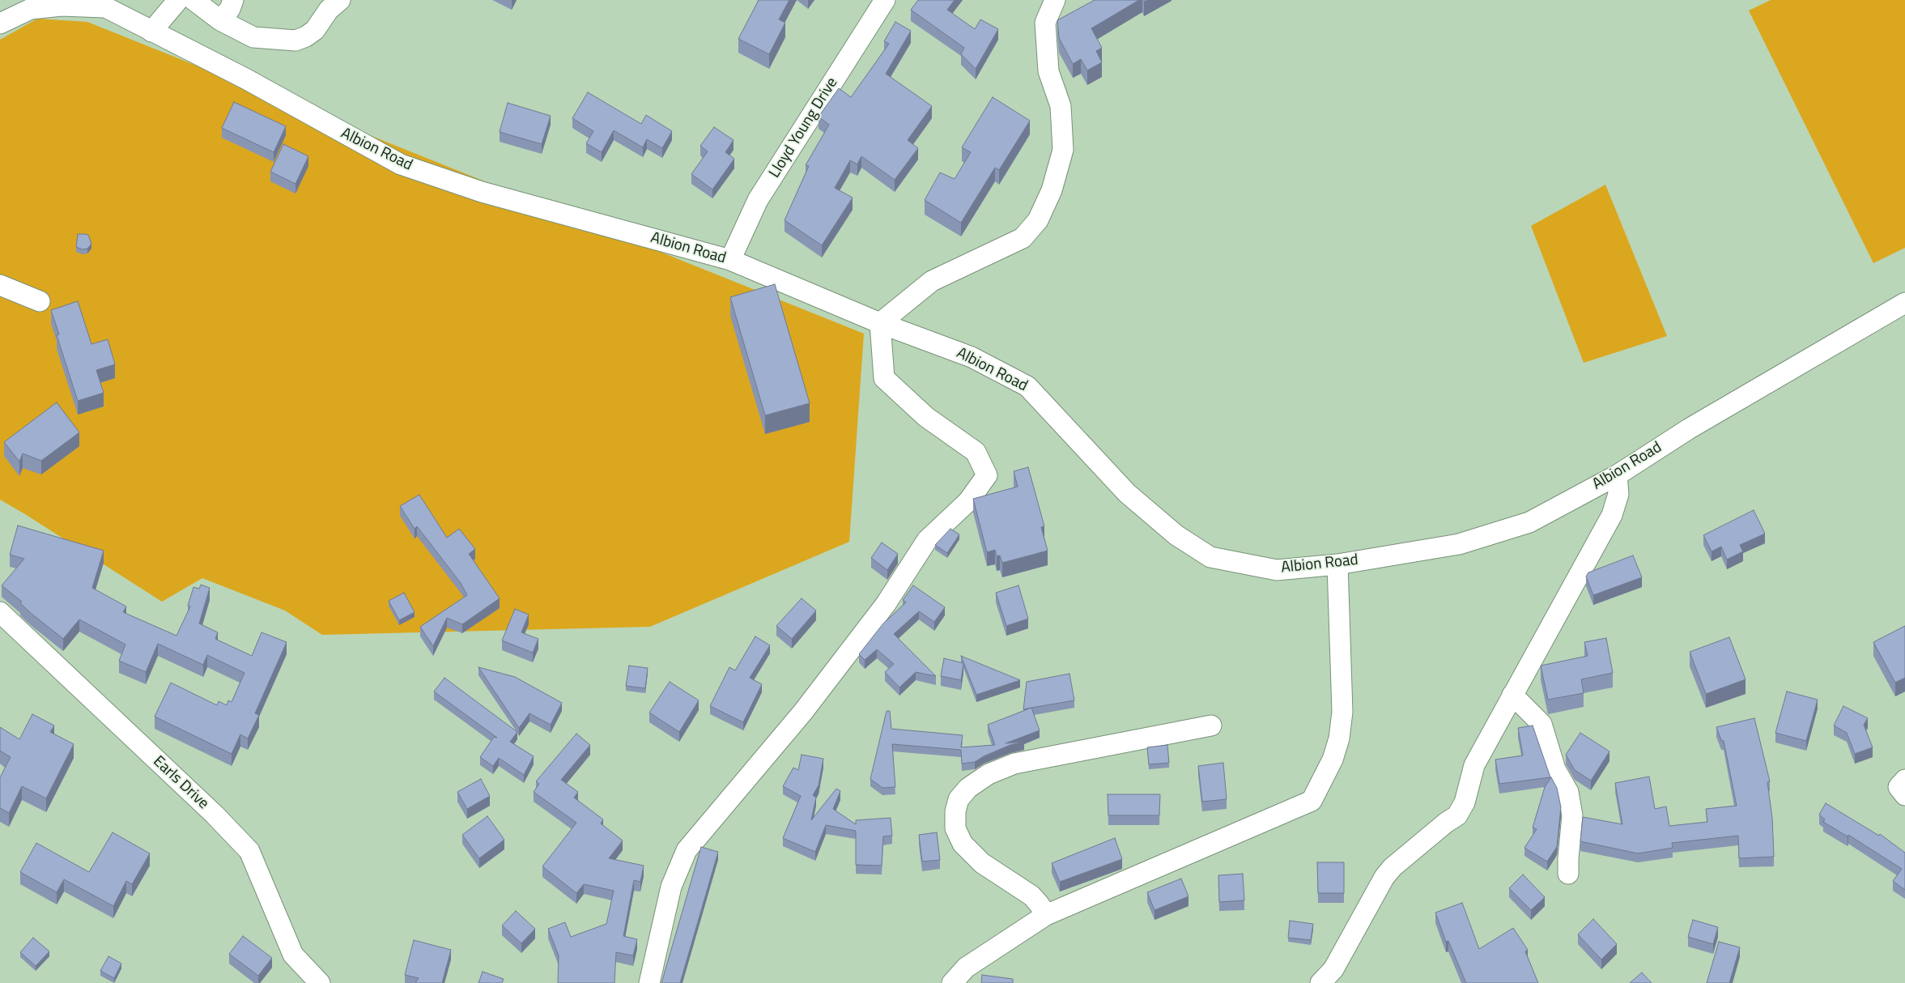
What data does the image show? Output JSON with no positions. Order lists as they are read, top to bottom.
{
  "streets": {
    "street": ["Lloyd Young Drive", "Albion Road", "Earls Drive"]
  },
  "crossings": [
    ["Lloyd Young Drive", "Albion Road"]
  ]
}
